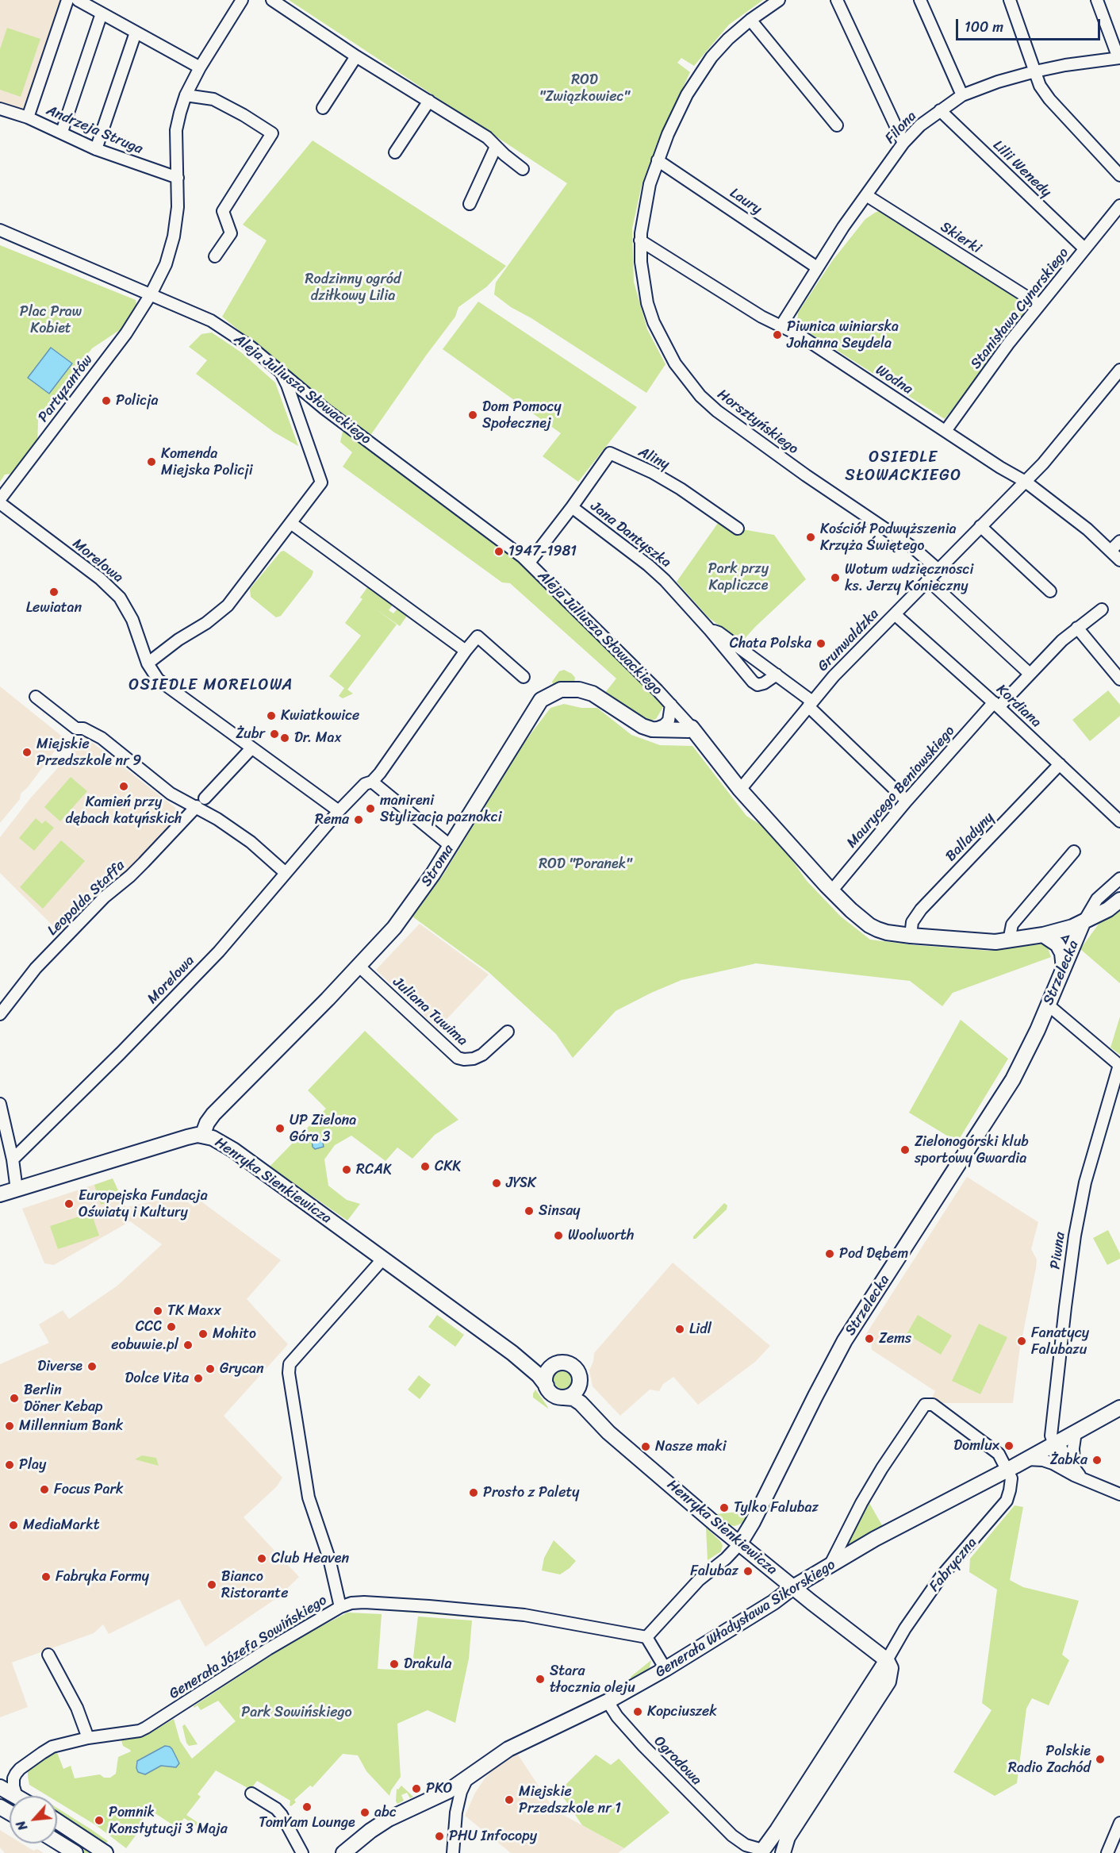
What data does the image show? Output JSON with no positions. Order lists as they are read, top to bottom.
{
  "streets": {
    "street": [
      "Filona",
      "Andrzeja Struga",
      "Lilii Wenedy",
      "Laury",
      "Skierki",
      "Stanisława Cynarskiego",
      "Wodna",
      "Partyzantów",
      "Aleja Juliusza Słowackiego",
      "Horsztyńskiego",
      "Aliny",
      "Jana Dantyszka",
      "Morelowa",
      "Grunwaldzka",
      "Kordiana",
      "Maurycego Beniowskiego",
      "Balladyny",
      "Stroma",
      "Leopolda Staffa",
      "Strzelecka",
      "Juliana Tuwima",
      "Henryka Sienkiewicza",
      "Piwna",
      "Fabryczna",
      "Generała Władysława Sikorskiego",
      "Generała Józefa Sowińskiego",
      "Ogrodowa"
    ]
  },
  "crossings": [
    ["Filona", "Lilii Wenedy"],
    ["Filona", "Laury"],
    ["Filona", "Skierki"],
    ["Filona", "Wodna"],
    ["Lilii Wenedy", "Stanisława Cynarskiego"],
    ["Laury", "Horsztyńskiego"],
    ["Skierki", "Stanisława Cynarskiego"],
    ["Stanisława Cynarskiego", "Wodna"],
    ["Wodna", "Horsztyńskiego"],
    ["Wodna", "Grunwaldzka"],
    ["Partyzantów", "Aleja Juliusza Słowackiego"],
    ["Aleja Juliusza Słowackiego", "Jana Dantyszka"],
    ["Aleja Juliusza Słowackiego", "Grunwaldzka"],
    ["Aleja Juliusza Słowackiego", "Maurycego Beniowskiego"],
    ["Aleja Juliusza Słowackiego", "Balladyny"],
    ["Aleja Juliusza Słowackiego", "Stroma"],
    ["Aleja Juliusza Słowackiego", "Strzelecka"],
    ["Horsztyńskiego", "Grunwaldzka"],
    ["Aliny", "Jana Dantyszka"],
    ["Jana Dantyszka", "Grunwaldzka"],
    ["Jana Dantyszka", "Maurycego Beniowskiego"],
    ["Morelowa", "Leopolda Staffa"],
    ["Grunwaldzka", "Kordiana"],
    ["Kordiana", "Maurycego Beniowskiego"],
    ["Kordiana", "Balladyny"],
    ["Stroma", "Juliana Tuwima"],
    ["Stroma", "Henryka Sienkiewicza"],
    ["Strzelecka", "Henryka Sienkiewicza"],
    ["Strzelecka", "Piwna"],
    ["Strzelecka", "Generała Józefa Sowińskiego"],
    ["Henryka Sienkiewicza", "Fabryczna"],
    ["Henryka Sienkiewicza", "Generała Władysława Sikorskiego"],
    ["Piwna", "Generała Władysława Sikorskiego"],
    ["Fabryczna", "Generała Władysława Sikorskiego"],
    ["Fabryczna", "Ogrodowa"],
    ["Generała Władysława Sikorskiego", "Ogrodowa"]
  ],
  "districts": ["OSIEDLE SŁOWACKIEGO", "OSIEDLE MORELOWA"],
  "parks": [
    "ROD \"Związkowiec\"",
    "Rodzinny ogród dziłkowy Lilia",
    "Plac Praw Kobiet",
    "Park przy Kapliczce",
    "ROD \"Poranek\"",
    "Park Sowińskiego"
  ],
  "places": [
    "Piwnica winiarska Johanna Seydela",
    "Policja",
    "Dom Pomocy Społecznej",
    "Komenda Miejska Policji",
    "Kościół Podwyższenia Krzyża Świętego",
    "1947-1981",
    "Wotum wdzięcznosci ks. Jerzy Konieczny",
    "Lewiatan",
    "Chata Polska",
    "Kwiatkowice",
    "Żubr",
    "Dr. Max",
    "Miejskie Przedszkole nr 9",
    "Kamień przy dębach katyńskich",
    "manireni Stylizacja paznokci",
    "Rema",
    "UP Zielona Góra 3",
    "Zielonogórski klub sportowy Gwardia",
    "CKK",
    "RCAK",
    "JYSK",
    "Europejska Fundacja Oświaty i Kultury",
    "Sinsay",
    "Woolworth",
    "Pod Dębem",
    "TK Maxx",
    "CCC",
    "Lidl",
    "Mohito",
    "Zems",
    "Fanatycy Falubazu",
    "eobuwie.pl",
    "Diverse",
    "Grycan",
    "Dolce Vita",
    "Berlin Döner Kebap",
    "Millennium Bank",
    "Domlux",
    "Nasze maki",
    "Żabka",
    "Play",
    "Focus Park",
    "Prosto z Palety",
    "Tylko Falubaz",
    "MediaMarkt",
    "Club Heaven",
    "Falubaz",
    "Fabryka Formy",
    "Bianco Ristorante",
    "Drakula",
    "Stara tłocznia oleju",
    "Kopciuszek",
    "Polskie Radio Zachód",
    "PKO",
    "Miejskie Przedszkole nr 1",
    "TomYam Lounge",
    "abc",
    "Pomnik Konstytucji 3 Maja",
    "PHU Infocopy"
  ],
  "scale_bar": "100 m",
  "north": "bottom left"
}
